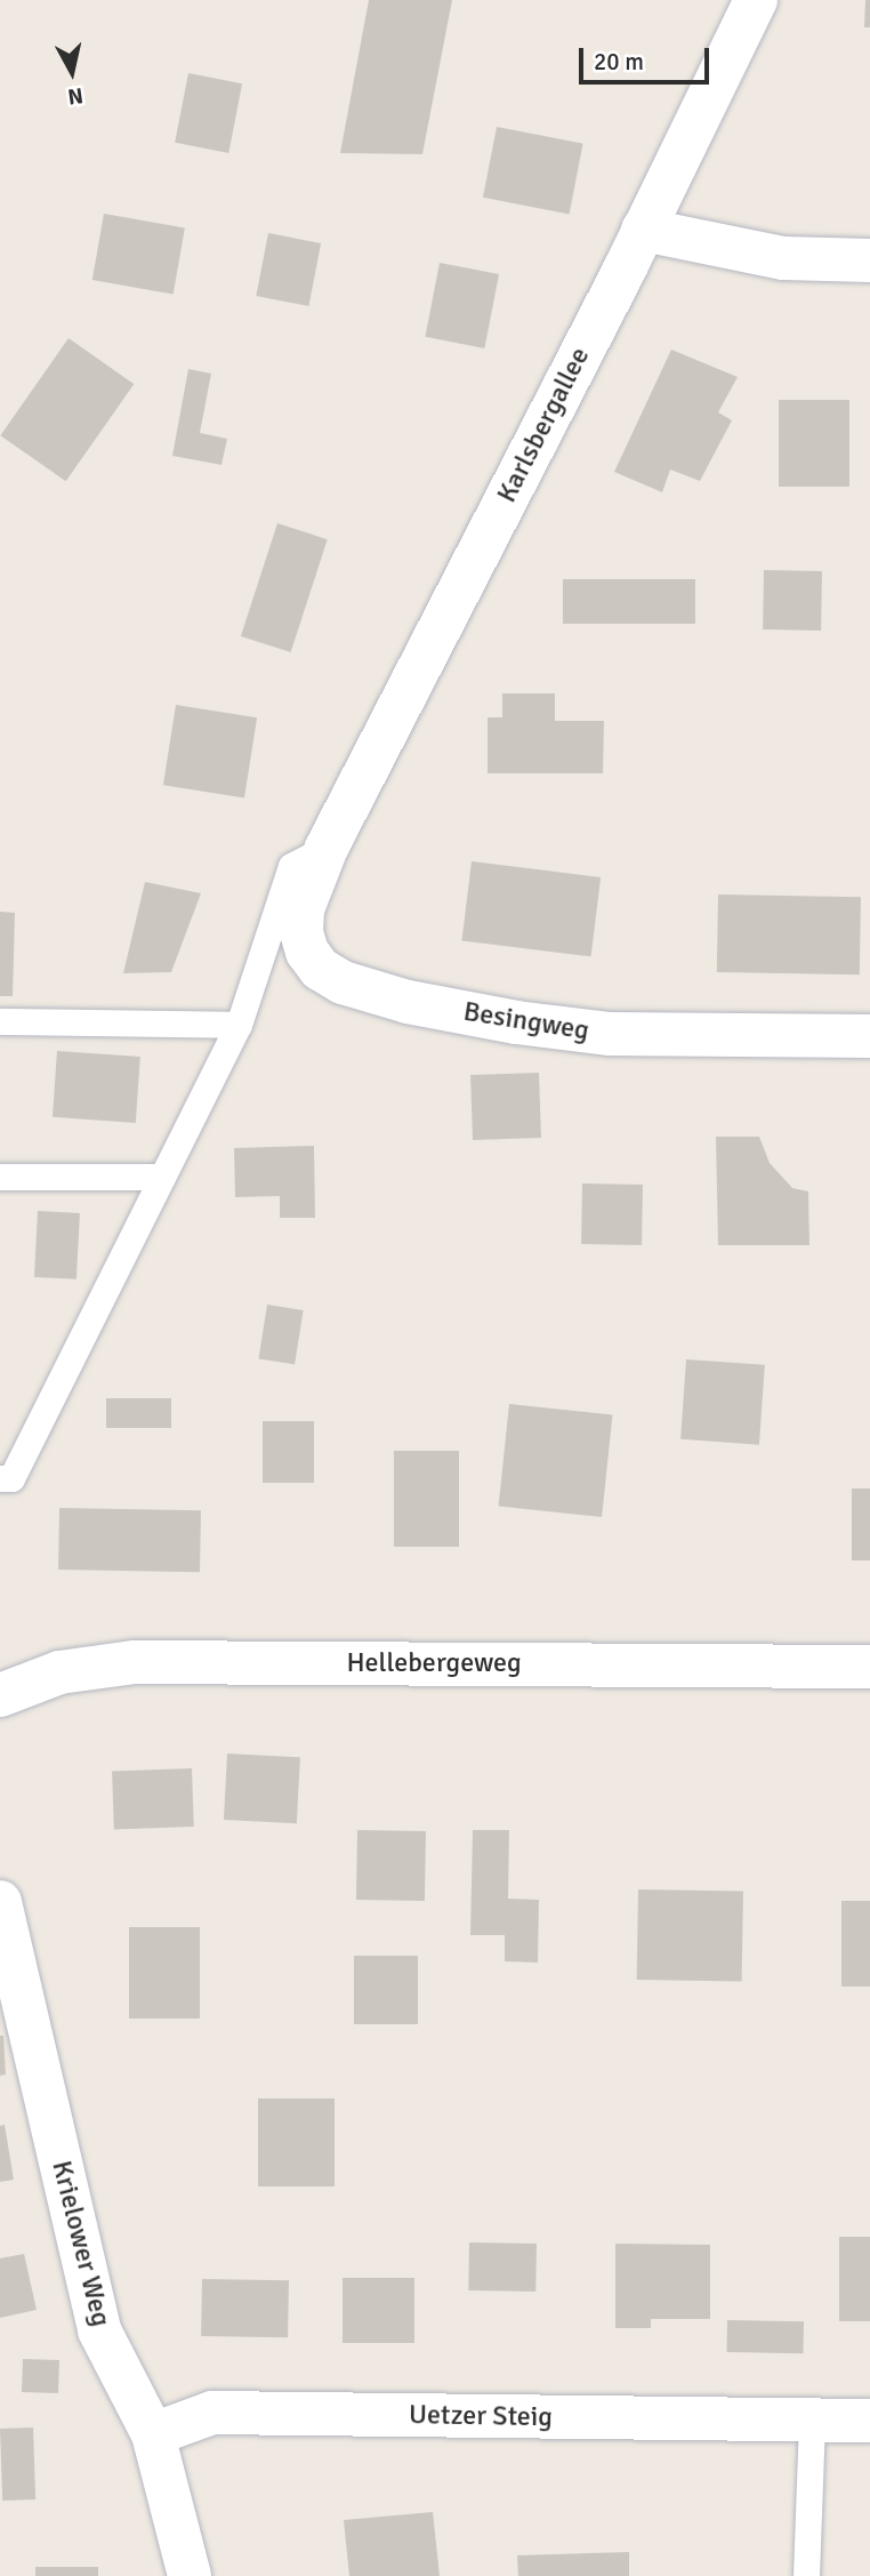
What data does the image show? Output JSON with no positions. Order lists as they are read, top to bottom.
{
  "streets": {
    "street": [
      "Karlsbergallee",
      "Besingweg",
      "Hellebergeweg",
      "Krielower Weg",
      "Uetzer Steig"
    ]
  },
  "crossings": [
    ["Karlsbergallee", "Besingweg"],
    ["Krielower Weg", "Uetzer Steig"]
  ],
  "scale_bar": "20 m",
  "north": "bottom"
}
